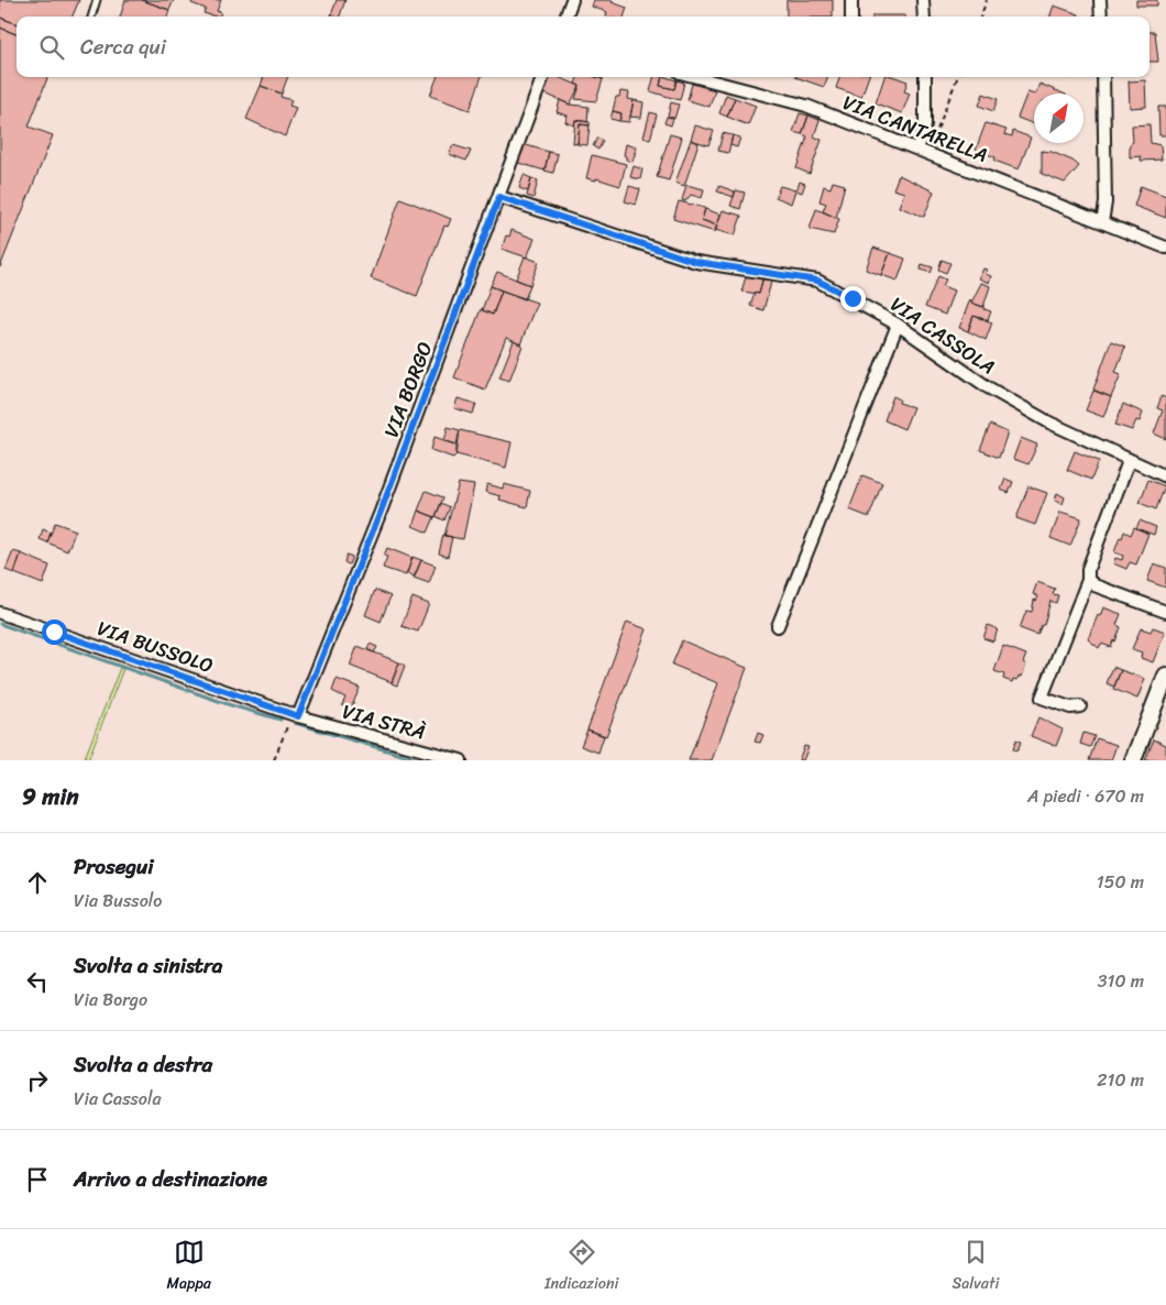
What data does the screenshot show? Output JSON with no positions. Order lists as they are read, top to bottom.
{
  "streets": {
    "street": [
      "VIA CANTARELLA",
      "VIA CASSOLA",
      "VIA BORGO",
      "VIA BUSSOLO",
      "VIA STRÀ"
    ]
  },
  "crossings": [
    ["VIA CASSOLA", "VIA BORGO"],
    ["VIA BORGO", "VIA BUSSOLO"],
    ["VIA BORGO", "VIA STRÀ"],
    ["VIA BUSSOLO", "VIA STRÀ"]
  ],
  "north": "top right",
  "page": {
    "search": "Cerca qui",
    "heading": ["9 min", "A piedi · 670 m"],
    "list": [
      ["Prosegui", "Via Bussolo", "150 m"],
      ["Svolta a sinistra", "Via Borgo", "310 m"],
      ["Svolta a destra", "Via Cassola", "210 m"],
      "Arrivo a destinazione"
    ],
    "nav": ["Mappa", "Indicazioni", "Salvati"]
  }
}
